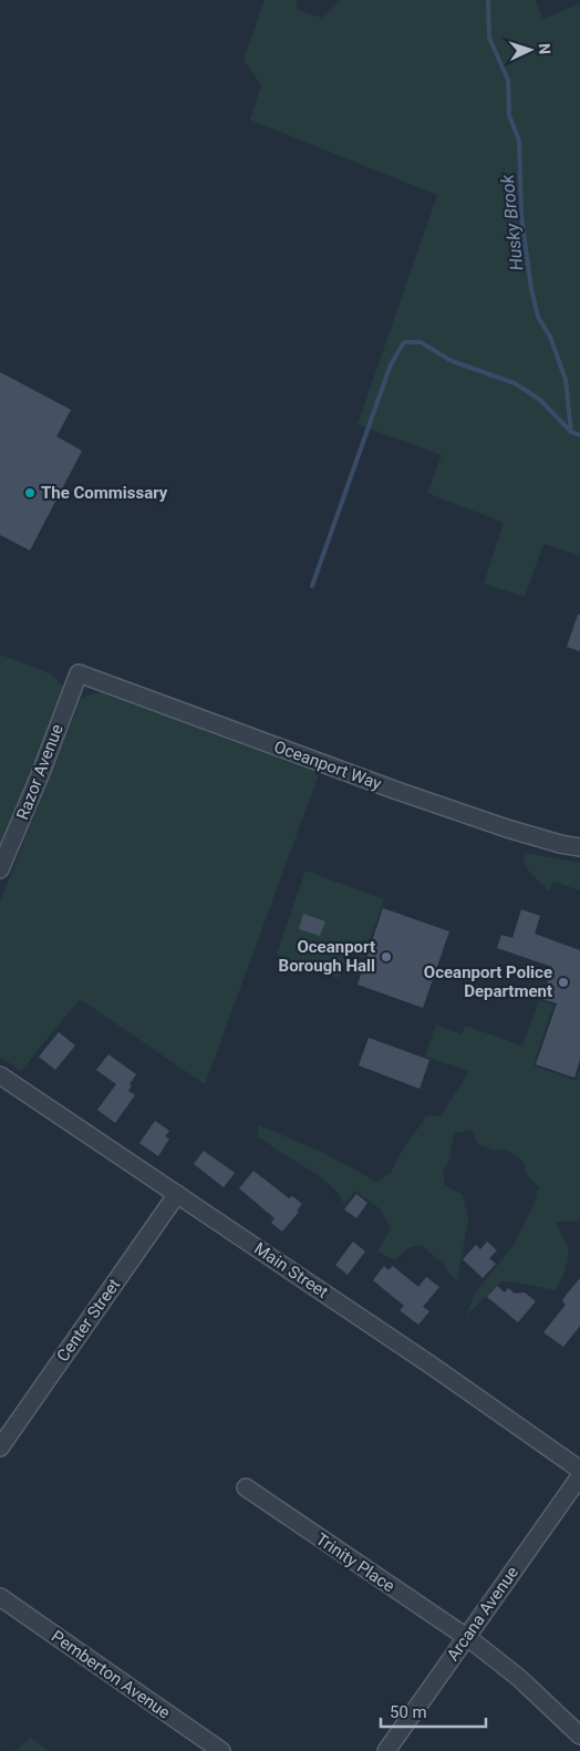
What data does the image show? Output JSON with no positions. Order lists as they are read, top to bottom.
{
  "streets": {
    "street": [
      "Oceanport Way",
      "Razor Avenue",
      "Main Street",
      "Center Street",
      "Trinity Place",
      "Arcana Avenue",
      "Pemberton Avenue"
    ]
  },
  "crossings": [
    ["Oceanport Way", "Razor Avenue"],
    ["Main Street", "Center Street"],
    ["Trinity Place", "Arcana Avenue"]
  ],
  "water": ["Husky Brook"],
  "places": ["The Commissary", "Oceanport Borough Hall", "Oceanport Police Department"],
  "scale_bar": "50 m",
  "north": "right"
}
